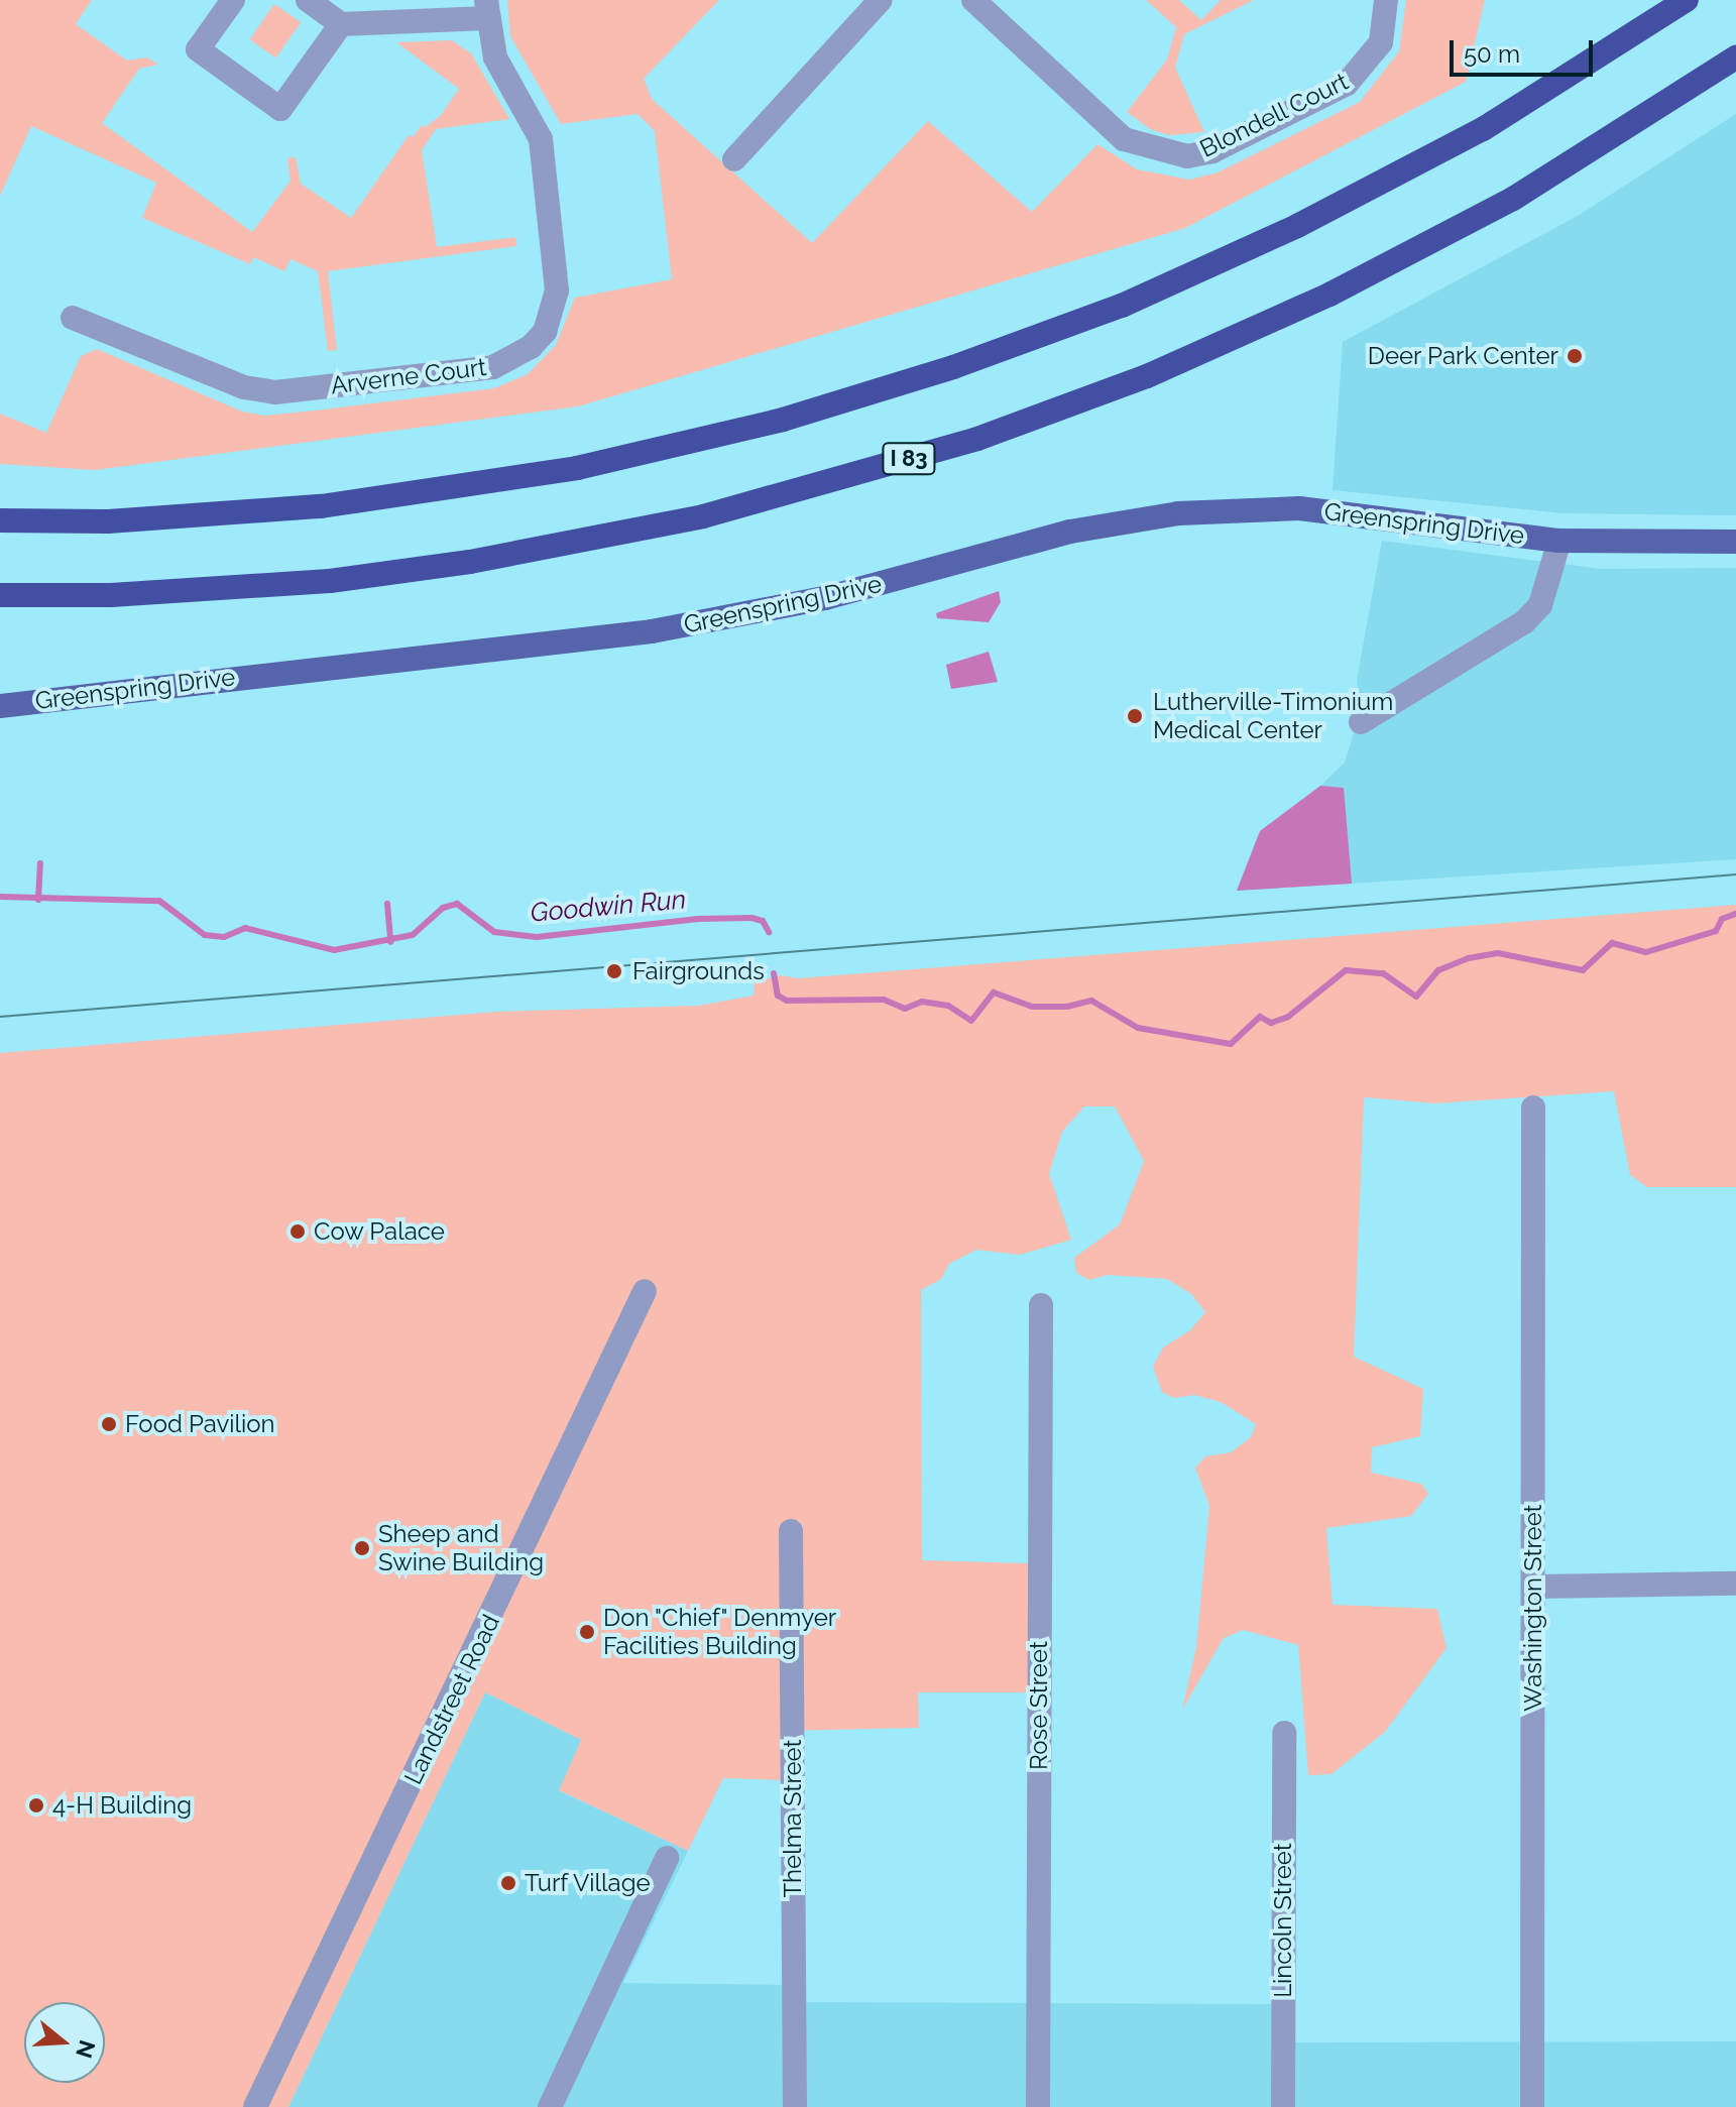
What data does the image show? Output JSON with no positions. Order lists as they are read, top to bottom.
{
  "streets": {
    "highway": ["I 83"],
    "main road": ["Greenspring Drive"],
    "street": [
      "Blondell Court",
      "Arverne Court",
      "Washington Street",
      "Landstreet Road",
      "Rose Street",
      "Thelma Street",
      "Lincoln Street"
    ]
  },
  "water": ["Goodwin Run"],
  "places": [
    "Deer Park Center",
    "Lutherville-Timonium Medical Center",
    "Fairgrounds",
    "Cow Palace",
    "Food Pavilion",
    "Sheep and Swine Building",
    "Don \"Chief\" Denmyer Facilities Building",
    "4-H Building",
    "Turf Village"
  ],
  "scale_bar": "50 m",
  "north": "right"
}
